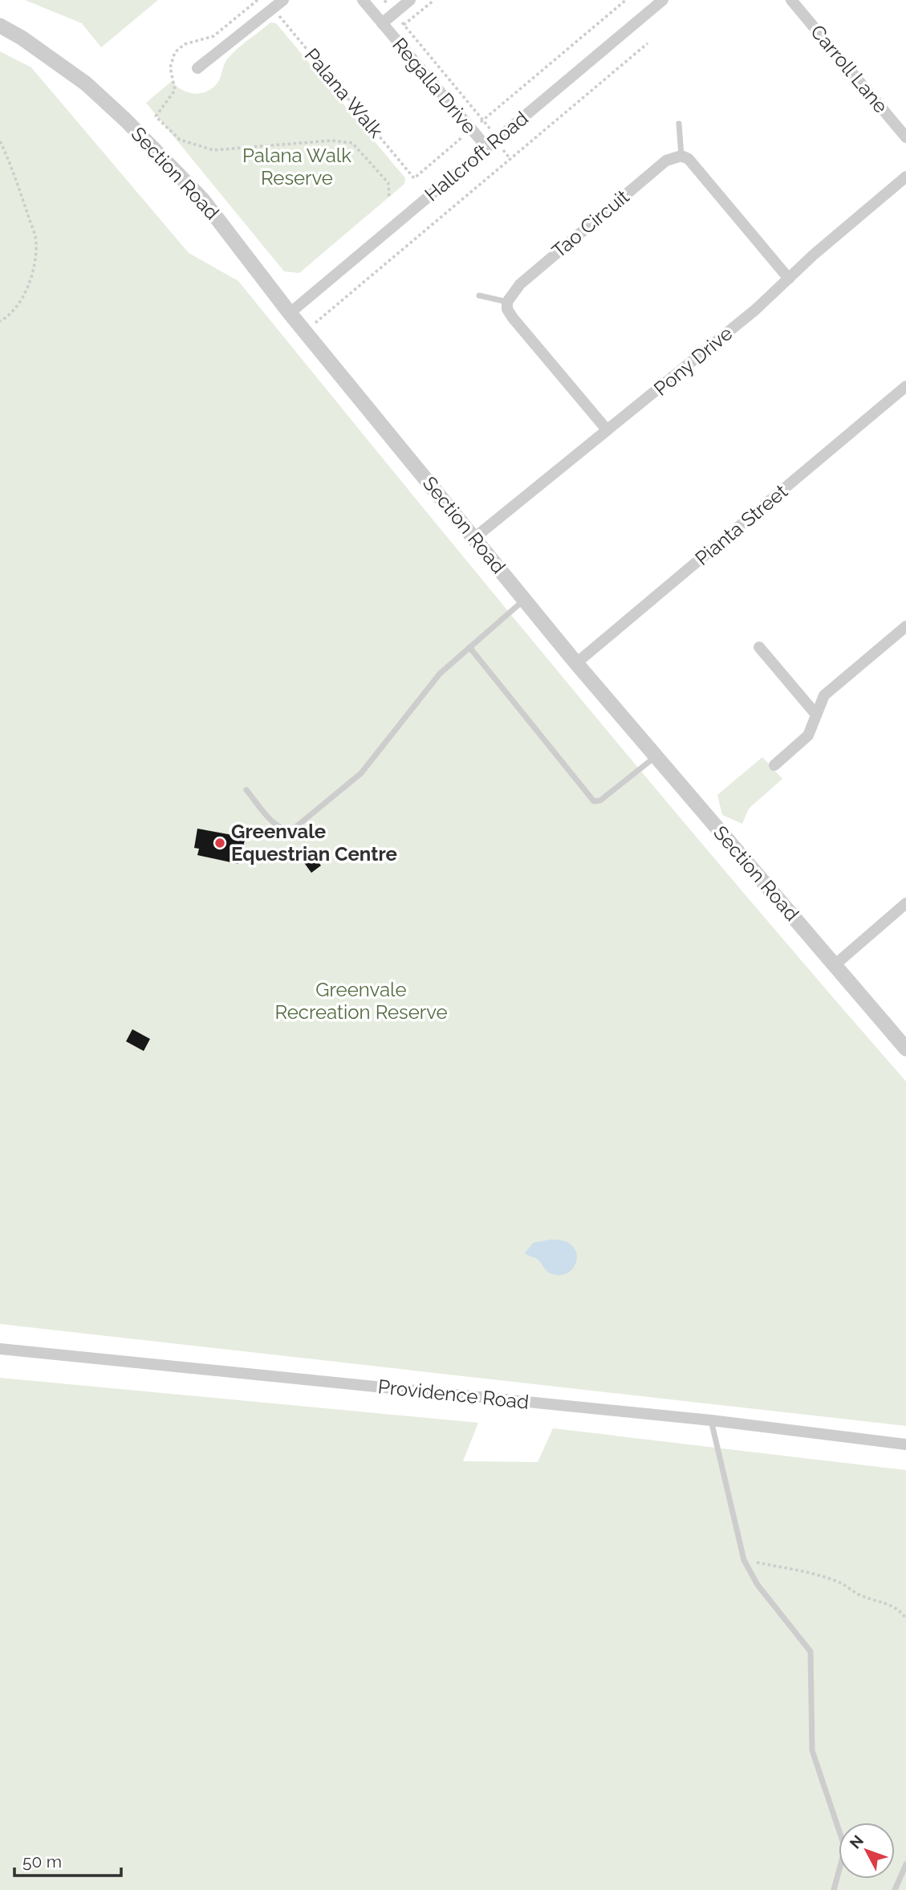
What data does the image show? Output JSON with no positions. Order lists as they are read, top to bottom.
{
  "streets": {
    "street": [
      "Carroll Lane",
      "Regalla Drive",
      "Hallcroft Road",
      "Section Road",
      "Tao Circuit",
      "Pony Drive",
      "Pianta Street",
      "Providence Road"
    ],
    "path": ["Palana Walk"]
  },
  "crossings": [
    ["Regalla Drive", "Palana Walk"],
    ["Regalla Drive", "Hallcroft Road"],
    ["Hallcroft Road", "Section Road"],
    ["Section Road", "Pony Drive"],
    ["Section Road", "Pianta Street"]
  ],
  "parks": ["Palana Walk Reserve", "Greenvale Recreation Reserve"],
  "places": ["Greenvale Equestrian Centre"],
  "scale_bar": "50 m",
  "north": "top left"
}
